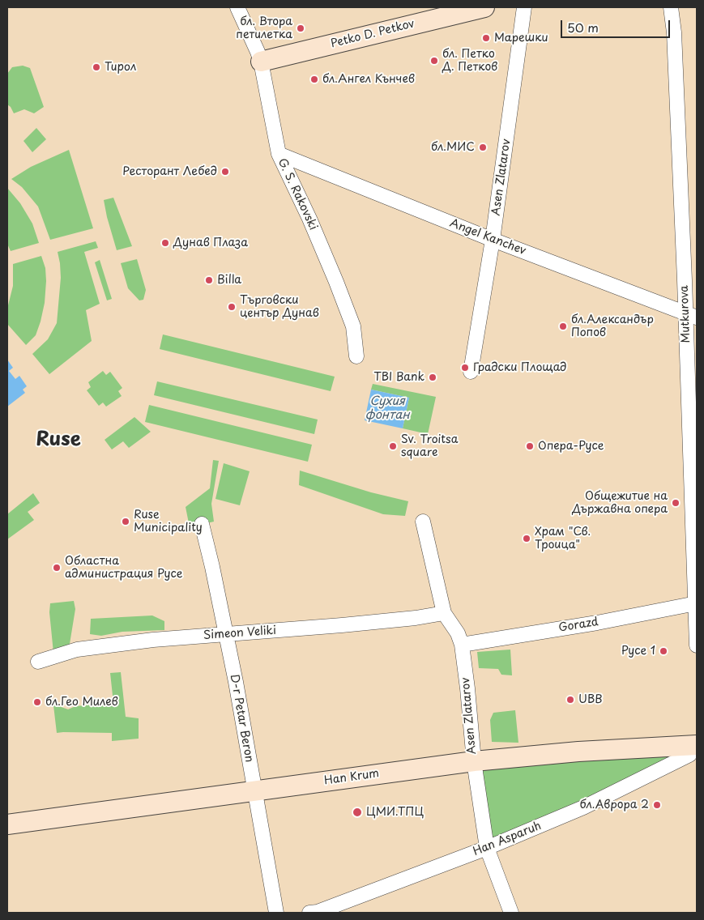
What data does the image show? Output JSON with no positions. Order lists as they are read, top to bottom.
{
  "streets": {
    "main road": ["Petko D. Petkov", "Han Krum"],
    "street": [
      "Asen Zlatarov",
      "G. S. Rakovski",
      "Angel Kanchev",
      "Mutkurova",
      "Gorazd",
      "Simeon Veliki",
      "D-r Petar Beron",
      "Han Asparuh"
    ]
  },
  "crossings": [
    ["Petko D. Petkov", "G. S. Rakovski"],
    ["Asen Zlatarov", "Angel Kanchev"],
    ["Asen Zlatarov", "Gorazd"],
    ["Asen Zlatarov", "Simeon Veliki"],
    ["Asen Zlatarov", "Han Krum"],
    ["Asen Zlatarov", "Han Asparuh"],
    ["G. S. Rakovski", "Angel Kanchev"],
    ["Angel Kanchev", "Mutkurova"],
    ["Mutkurova", "Gorazd"],
    ["Simeon Veliki", "D-r Petar Beron"],
    ["D-r Petar Beron", "Han Krum"],
    ["Han Krum", "Han Asparuh"]
  ],
  "districts": ["Ruse"],
  "water": ["Сухия фонтан"],
  "places": [
    "бл. Втора петилетка",
    "Марешки",
    "бл. Петко Д. Петков",
    "Тирол",
    "бл.Ангел Кънчев",
    "бл.МИС",
    "Ресторант Лебед",
    "Дунав Плаза",
    "Billa",
    "Tърговски център Дунав",
    "бл.Александър Попов",
    "Градски Площад",
    "TBI Bank",
    "Sv. Troitsa square",
    "Опера-Русе",
    "Общежитие на Държавна опера",
    "Ruse Municipality",
    "Храм \"Св. Троица\"",
    "Областна администрация Русе",
    "Русе 1",
    "UBB",
    "бл.Гео Милев",
    "бл.Аврора 2",
    "ЦМИ.ТПЦ"
  ],
  "scale_bar": "50 m"
}
